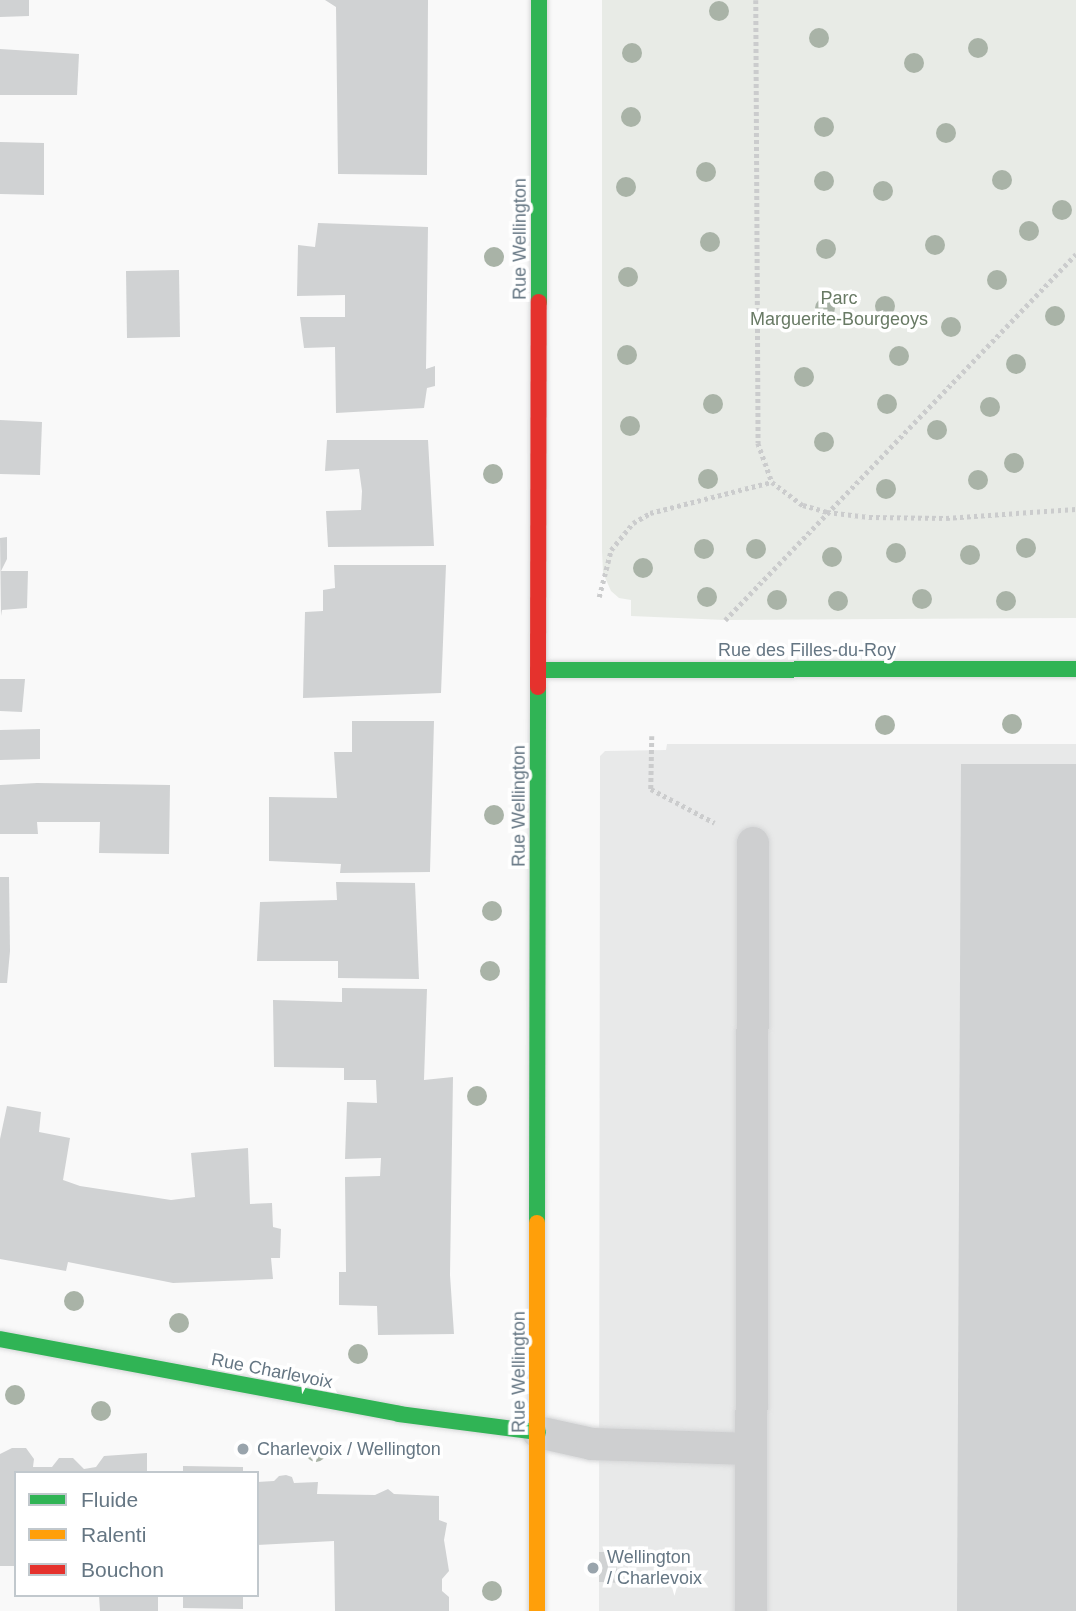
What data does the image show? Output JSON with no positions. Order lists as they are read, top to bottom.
{
  "streets": {
    "main road": ["Rue Wellington", "Rue des Filles-du-Roy", "Rue Charlevoix"]
  },
  "crossings": [
    ["Rue Wellington", "Rue des Filles-du-Roy"],
    ["Rue Wellington", "Rue Charlevoix"]
  ],
  "parks": ["Parc Marguerite-Bourgeoys"],
  "places": ["Charlevoix / Wellington", "Wellington / Charlevoix"],
  "legend": ["Fluide", "Ralenti", "Bouchon"]
}
